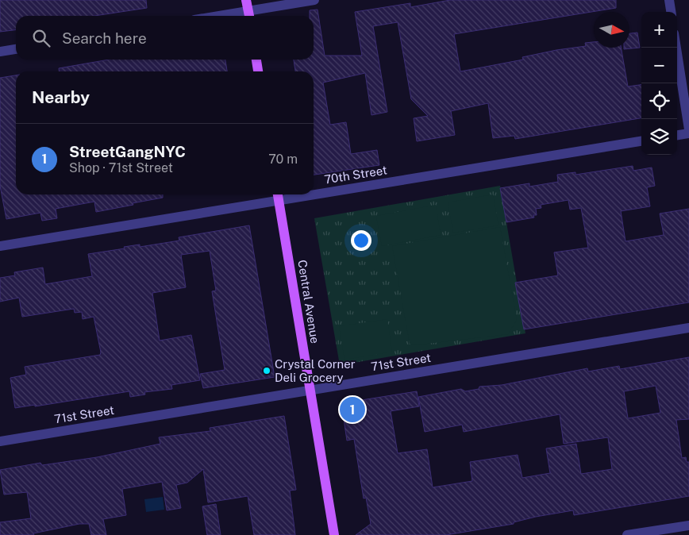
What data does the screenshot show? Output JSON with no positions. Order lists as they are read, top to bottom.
{
  "streets": {
    "main road": ["Central Avenue"],
    "street": ["70th Street", "71st Street"]
  },
  "crossings": [
    ["70th Street", "Central Avenue"],
    ["Central Avenue", "71st Street"]
  ],
  "places": ["Crystal Corner Deli Grocery"],
  "north": "right",
  "page": {
    "map_buttons": ["+", "−"],
    "search": "Search here",
    "heading": "Nearby",
    "list": [
      {
        "mark": "1",
        "name": "StreetGangNYC",
        "note": "Shop · 71st Street",
        "value": "70 m"
      }
    ],
    "pins": "1"
  }
}
